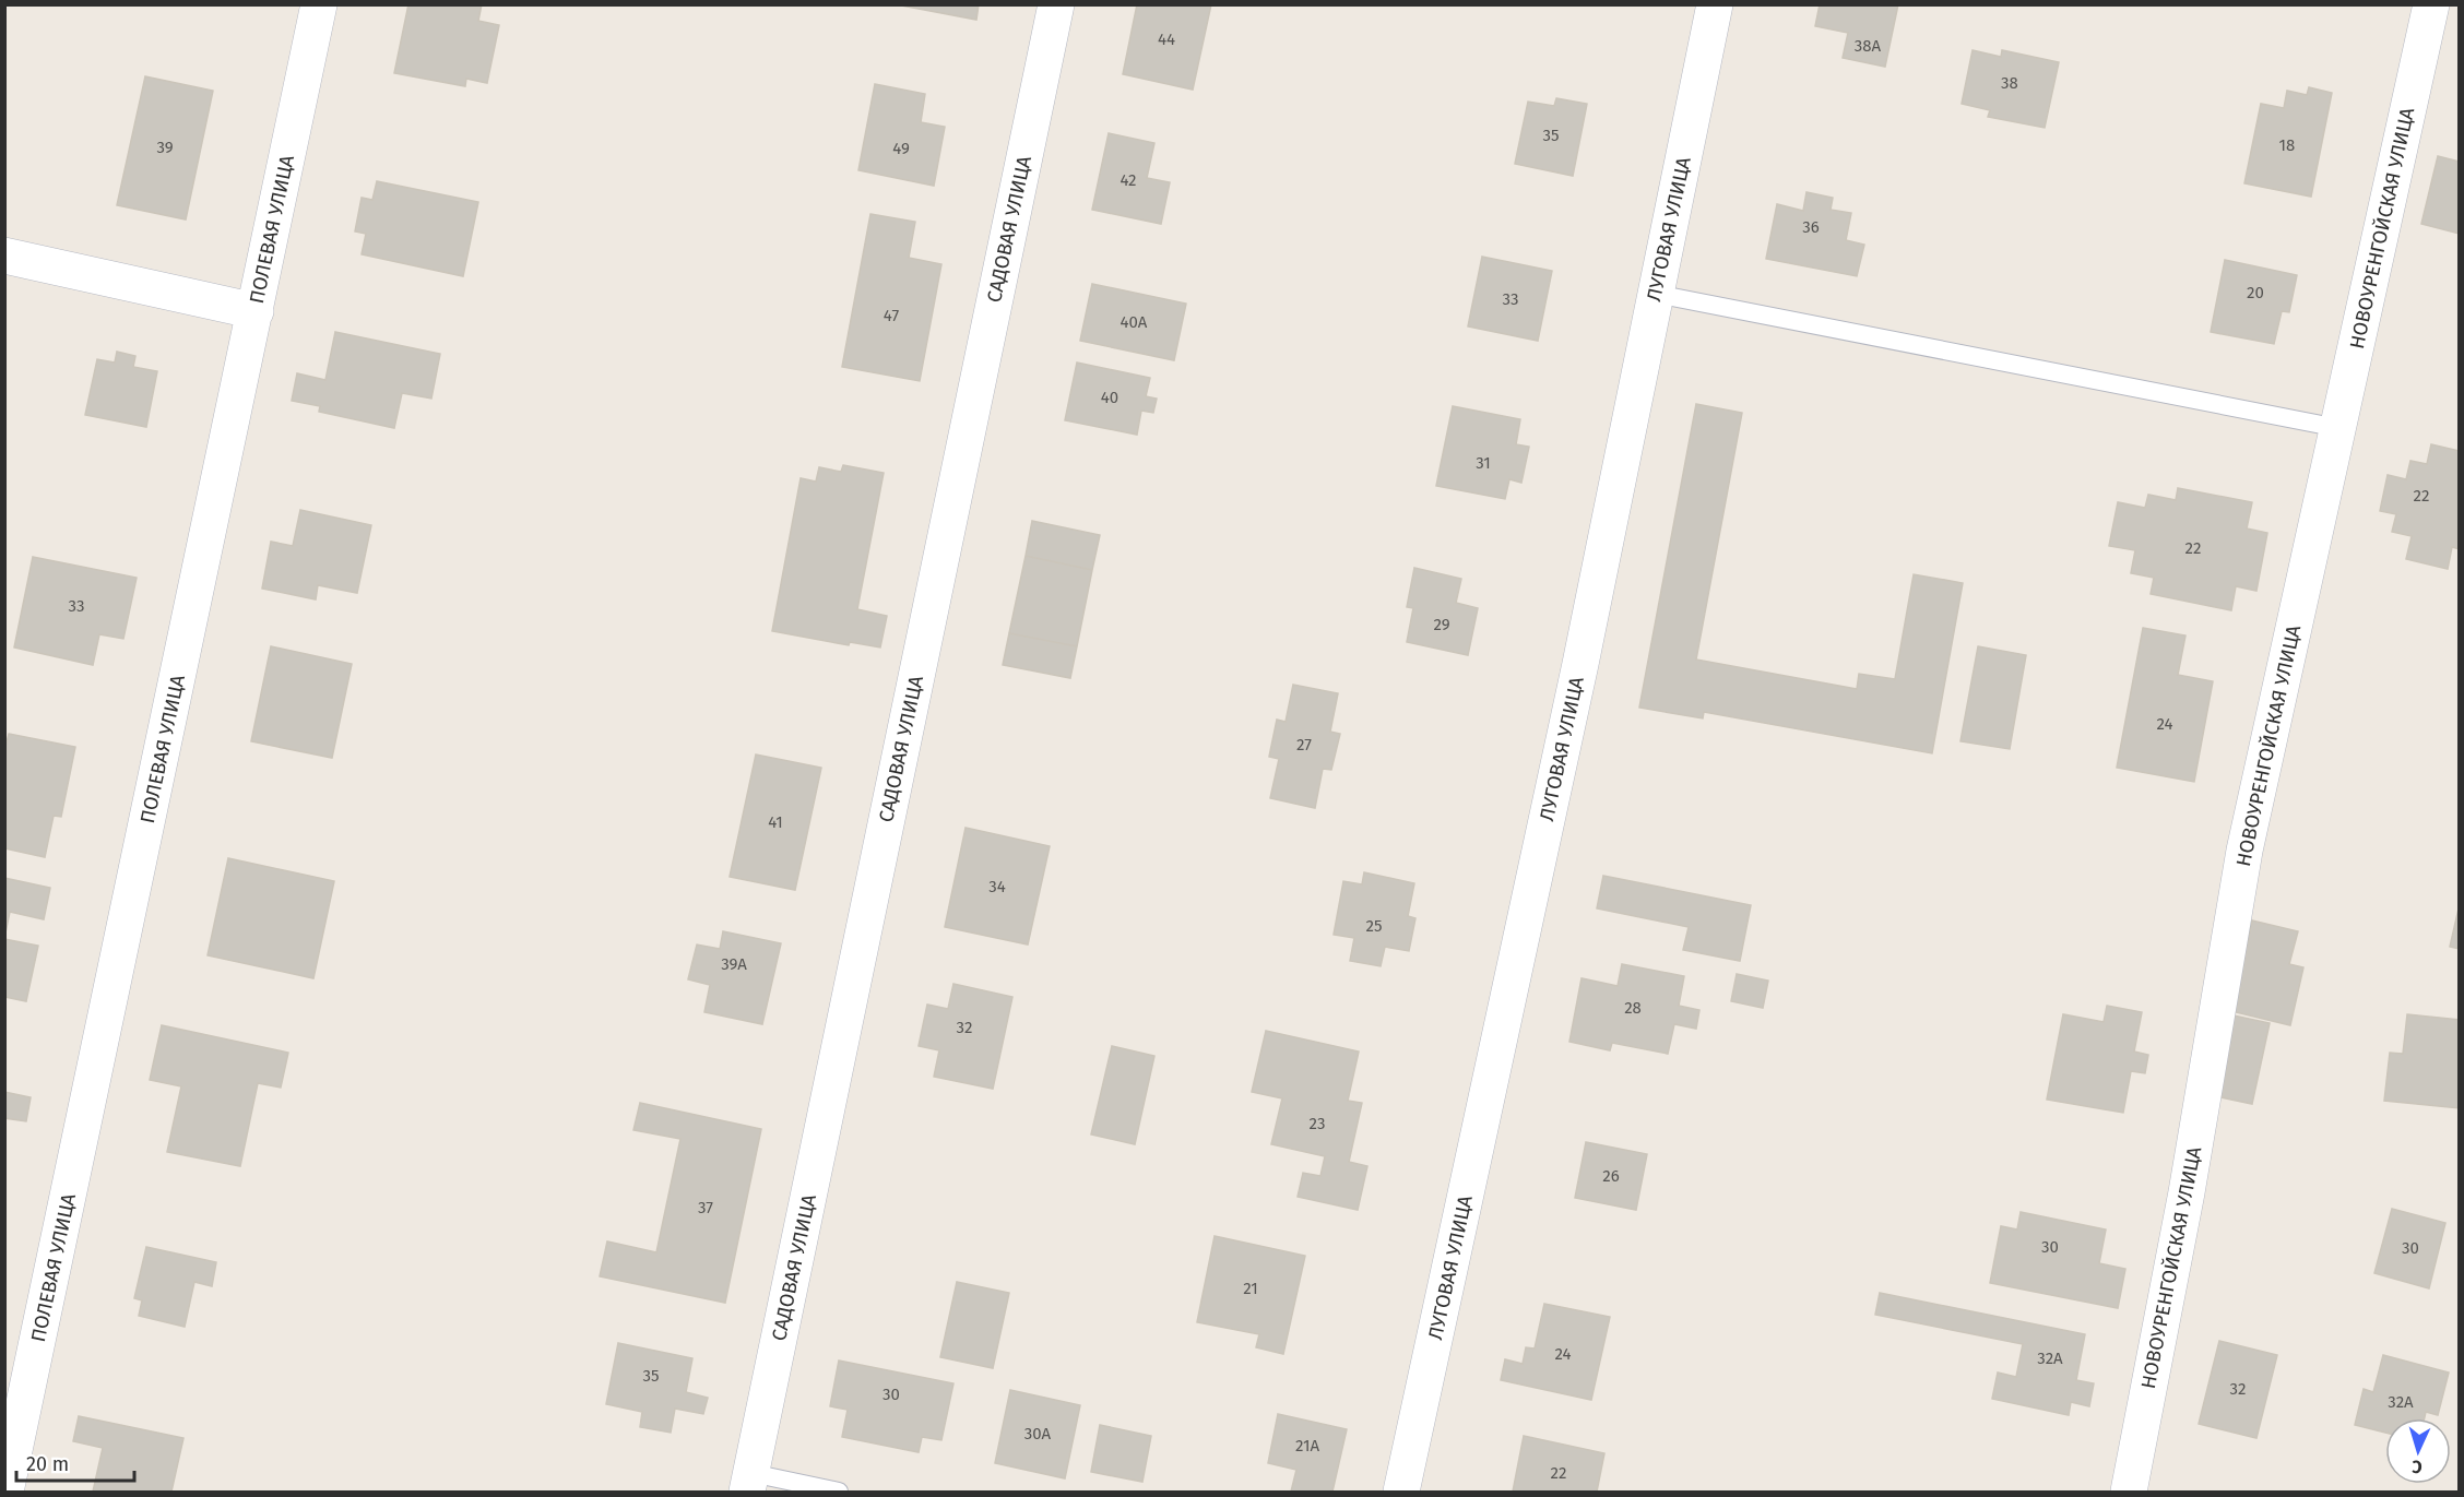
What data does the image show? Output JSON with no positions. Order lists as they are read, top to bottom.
{
  "streets": {
    "street": [
      "НОВОУРЕНГОЙСКАЯ УЛИЦА",
      "ПОЛЕВАЯ УЛИЦА",
      "САДОВАЯ УЛИЦА",
      "ЛУГОВАЯ УЛИЦА"
    ]
  },
  "house_numbers": [
    "44",
    "38А",
    "38",
    "35",
    "18",
    "39",
    "49",
    "42",
    "36",
    "20",
    "33",
    "47",
    "40А",
    "40",
    "31",
    "22",
    "22",
    "33",
    "29",
    "24",
    "27",
    "41",
    "34",
    "25",
    "39А",
    "28",
    "32",
    "23",
    "26",
    "37",
    "30",
    "30",
    "21",
    "24",
    "32А",
    "35",
    "32",
    "30",
    "32А",
    "30А",
    "21А",
    "22"
  ],
  "scale_bar": "20 m",
  "north": "bottom"
}
